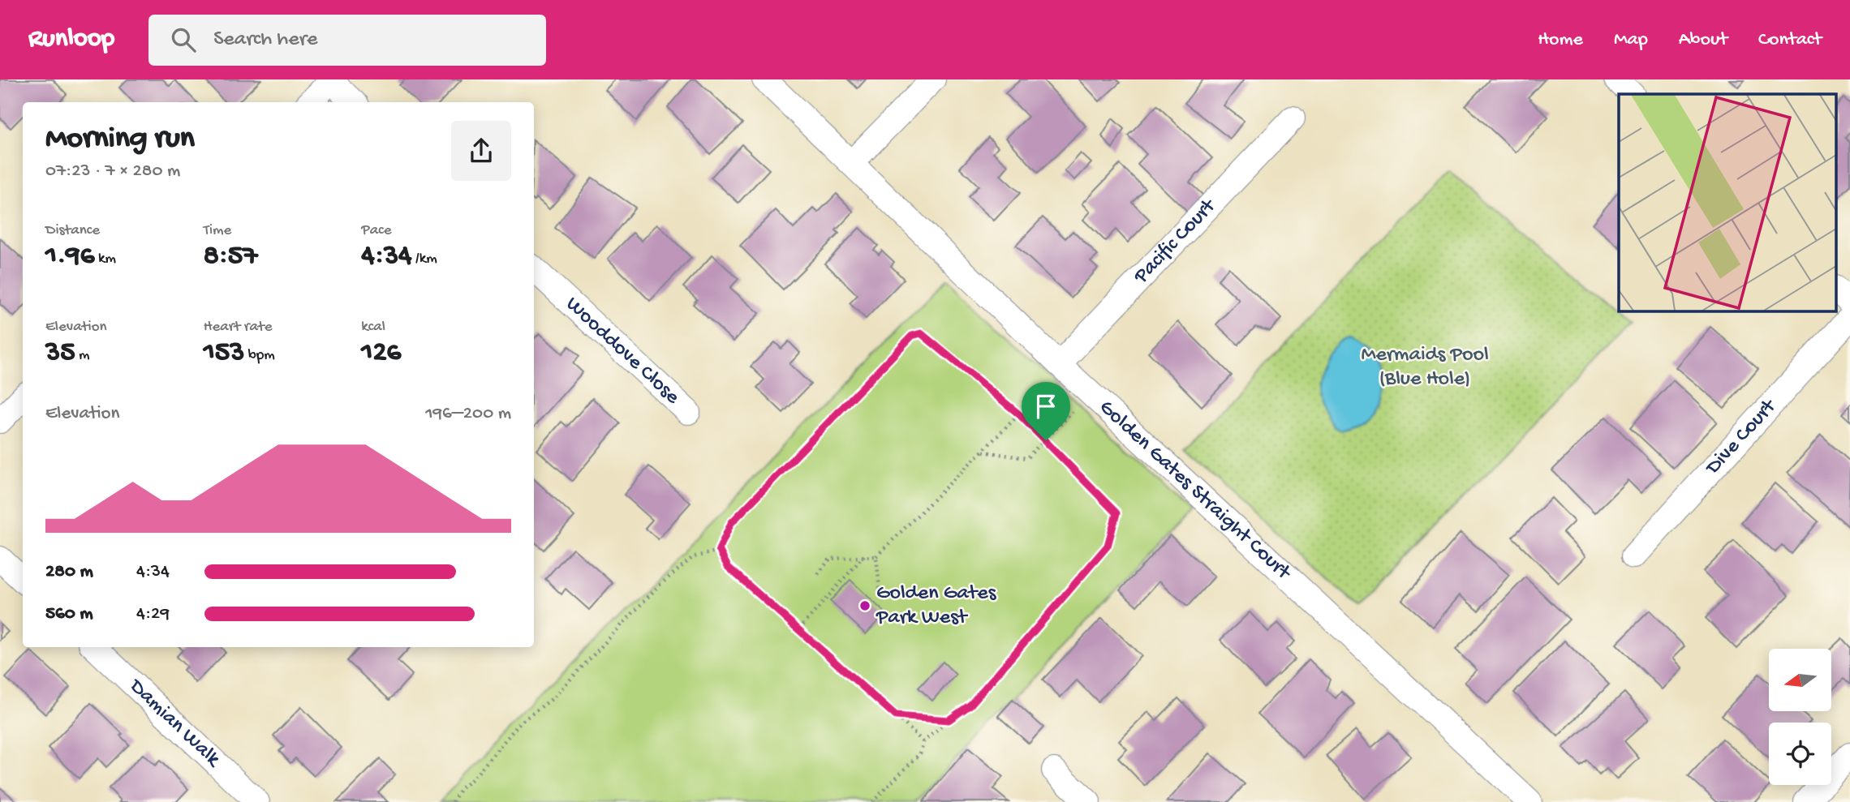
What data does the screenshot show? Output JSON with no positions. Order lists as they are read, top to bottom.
{
  "streets": {
    "street": [
      "Pacific Court",
      "Wooddove Close",
      "Dive Court",
      "Golden Gates Straight Court",
      "Damian Walk"
    ]
  },
  "crossings": [
    ["Pacific Court", "Golden Gates Straight Court"]
  ],
  "parks": ["Mermaids Pool (Blue Hole)"],
  "places": ["Golden Gates Park West"],
  "north": "left",
  "page": {
    "header": "Runloop",
    "search": "Search here",
    "nav": [
      "Home",
      "Map",
      "About",
      "Contact"
    ],
    "heading": ["Morning run", "07:23 · 7 × 280 m"],
    "stats": [
      ["Distance", "1.96 km"],
      ["Time", "8:57"],
      ["Pace", "4:34 /km"],
      ["Elevation", "35 m"],
      ["Heart rate", "153 bpm"],
      ["kcal", "126"]
    ],
    "chart": ["Elevation", "196–200 m"],
    "list": [
      {
        "name": "280 m",
        "note": "4:34"
      },
      {
        "name": "560 m",
        "note": "4:29"
      }
    ]
  }
}
